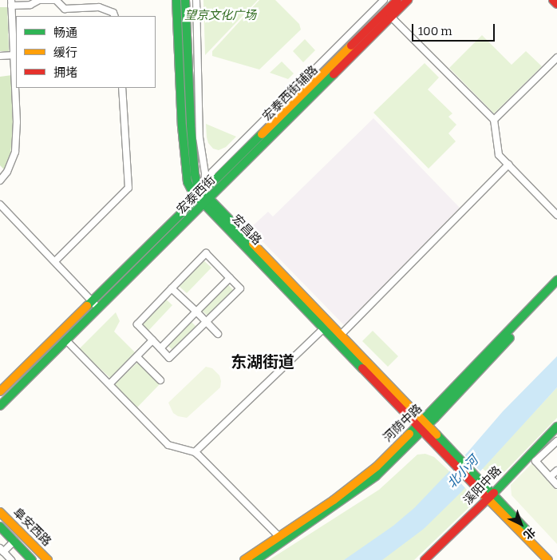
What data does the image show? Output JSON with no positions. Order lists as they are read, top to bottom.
{
  "streets": {
    "street": [
      "宏泰西街辅路",
      "宏泰西街",
      "宏昌路",
      "河荫中路",
      "溪阳中路",
      "阜安西路"
    ]
  },
  "crossings": [
    ["宏泰西街辅路", "宏泰西街"],
    ["宏泰西街辅路", "宏昌路"],
    ["宏泰西街", "宏昌路"],
    ["宏昌路", "河荫中路"]
  ],
  "districts": ["东湖街道"],
  "water": ["北小河"],
  "parks": ["望京文化广场"],
  "legend": ["畅通", "缓行", "拥堵"],
  "scale_bar": "100 m",
  "north": "bottom right"
}
